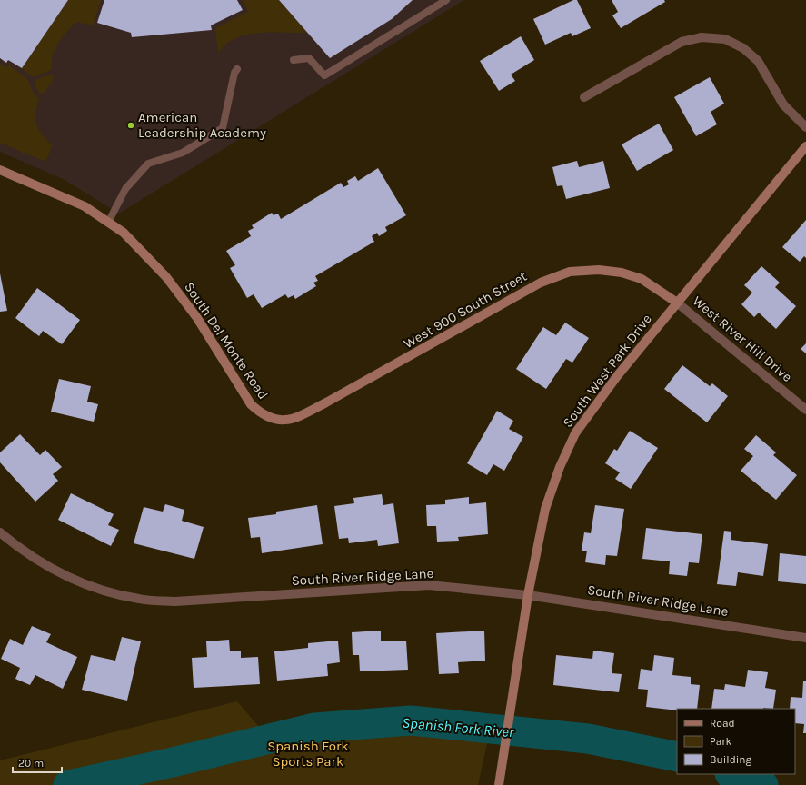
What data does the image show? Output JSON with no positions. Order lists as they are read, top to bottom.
{
  "streets": {
    "street": [
      "West 900 South Street",
      "West River Hill Drive",
      "South Del Monte Road",
      "South West Park Drive",
      "South River Ridge Lane"
    ]
  },
  "crossings": [
    ["West 900 South Street", "West River Hill Drive"],
    ["West 900 South Street", "South Del Monte Road"],
    ["West 900 South Street", "South West Park Drive"],
    ["West River Hill Drive", "South West Park Drive"],
    ["South West Park Drive", "South River Ridge Lane"]
  ],
  "water": ["Spanish Fork River"],
  "parks": ["Spanish Fork Sports Park"],
  "places": ["American Leadership Academy"],
  "legend": ["Road", "Park", "Building"],
  "scale_bar": "20 m"
}
